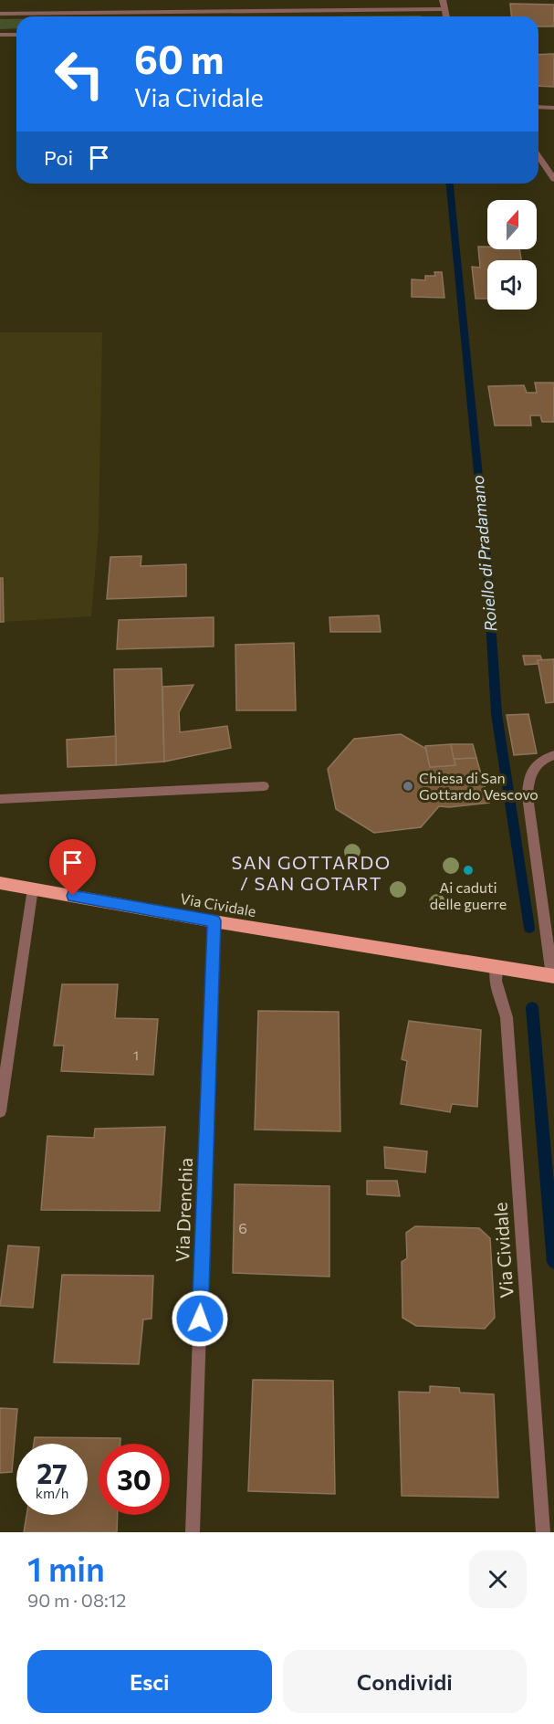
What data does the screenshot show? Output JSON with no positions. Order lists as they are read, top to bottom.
{
  "streets": {
    "main road": ["Via Cividale"],
    "street": ["Via Drenchia"]
  },
  "crossings": [
    ["Via Cividale", "Via Drenchia"]
  ],
  "districts": ["SAN GOTTARDO / SAN GOTART"],
  "water": ["Roiello di Pradamano"],
  "places": ["Chiesa di San Gottardo Vescovo", "Ai caduti delle guerre"],
  "house_numbers": ["1", "6"],
  "north": "top",
  "page": {
    "turn": ["60 m", "Via Cividale"],
    "then": "Poi",
    "speed": "27 km/h",
    "limit": "30",
    "heading": ["1 min", "90 m · 08:12"],
    "buttons": ["Esci", "Condividi"]
  }
}
